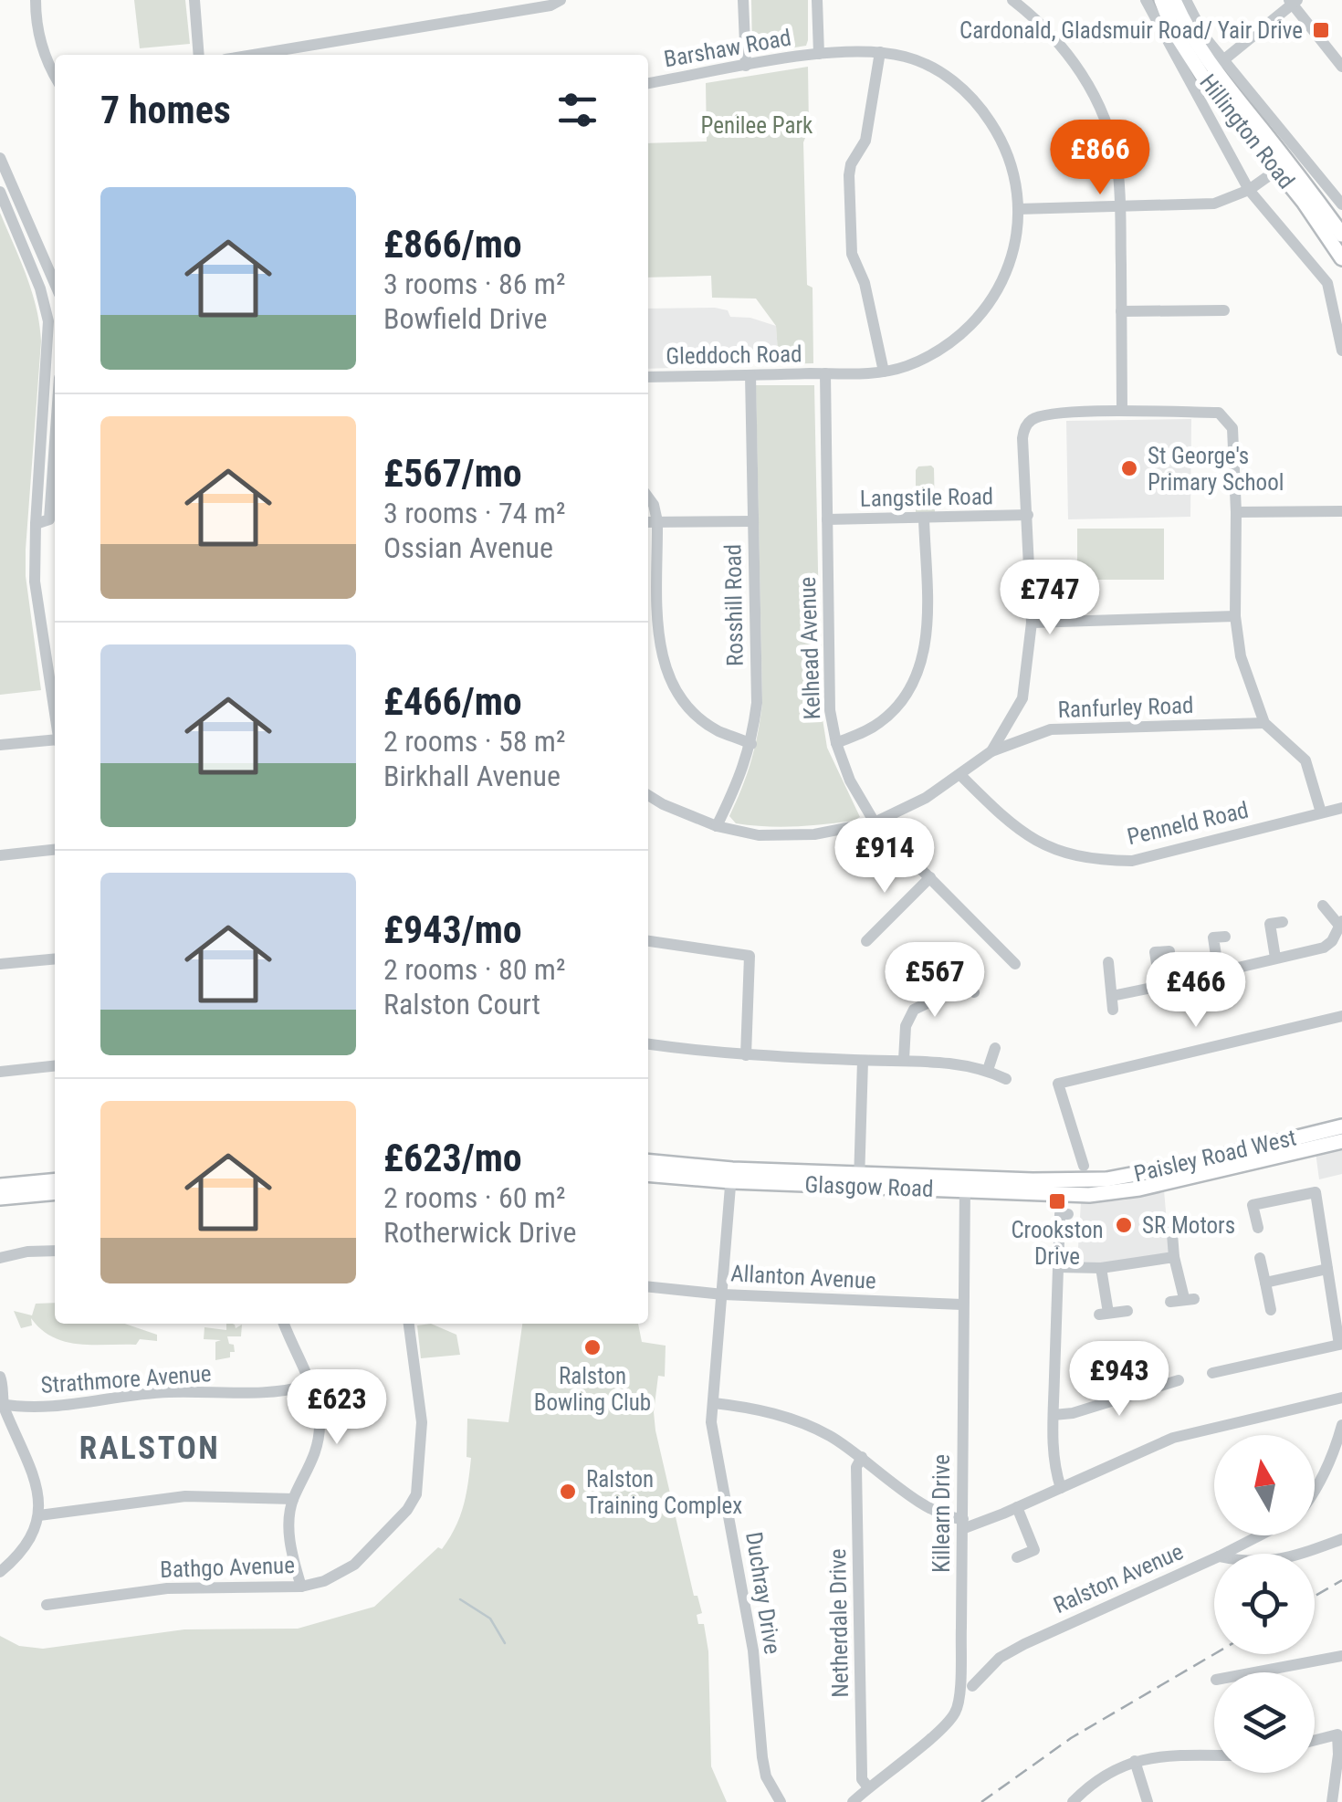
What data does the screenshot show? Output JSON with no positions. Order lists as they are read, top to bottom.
{
  "streets": {
    "main road": ["Hillington Road", "Paisley Road West", "Glasgow Road"],
    "street": [
      "Barshaw Road",
      "Gleddoch Road",
      "Langstile Road",
      "Rosshill Road",
      "Kelhead Avenue",
      "Ranfurley Road",
      "Penneld Road",
      "Allanton Avenue",
      "Strathmore Avenue",
      "Killearn Drive",
      "Bathgo Avenue",
      "Ralston Avenue",
      "Duchray Drive",
      "Netherdale Drive"
    ]
  },
  "crossings": [
    ["Barshaw Road", "Gleddoch Road"],
    ["Gleddoch Road", "Rosshill Road"],
    ["Gleddoch Road", "Kelhead Avenue"],
    ["Langstile Road", "Kelhead Avenue"],
    ["Paisley Road West", "Glasgow Road"],
    ["Glasgow Road", "Killearn Drive"],
    ["Glasgow Road", "Duchray Drive"],
    ["Allanton Avenue", "Killearn Drive"],
    ["Allanton Avenue", "Duchray Drive"],
    ["Killearn Drive", "Netherdale Drive"]
  ],
  "districts": ["RALSTON"],
  "parks": ["Penilee Park"],
  "places": {
    "transit": ["Cardonald, Gladsmuir Road/ Yair Drive", "Crookston Drive"],
    "other": [
      "St George's Primary School",
      "SR Motors",
      "Ralston Bowling Club",
      "Ralston Training Complex"
    ]
  },
  "north": "top",
  "page": {
    "heading": "7 homes",
    "price": [
      "£866",
      "£747",
      "£914",
      "£567",
      "£466",
      "£943",
      "£623"
    ],
    "list": [
      {
        "name": "£866/mo",
        "note": "3 rooms · 86 m² · Bowfield Drive"
      },
      {
        "name": "£567/mo",
        "note": "3 rooms · 74 m² · Ossian Avenue"
      },
      {
        "name": "£466/mo",
        "note": "2 rooms · 58 m² · Birkhall Avenue"
      },
      {
        "name": "£943/mo",
        "note": "2 rooms · 80 m² · Ralston Court"
      },
      {
        "name": "£623/mo",
        "note": "2 rooms · 60 m² · Rotherwick Drive"
      }
    ]
  }
}
